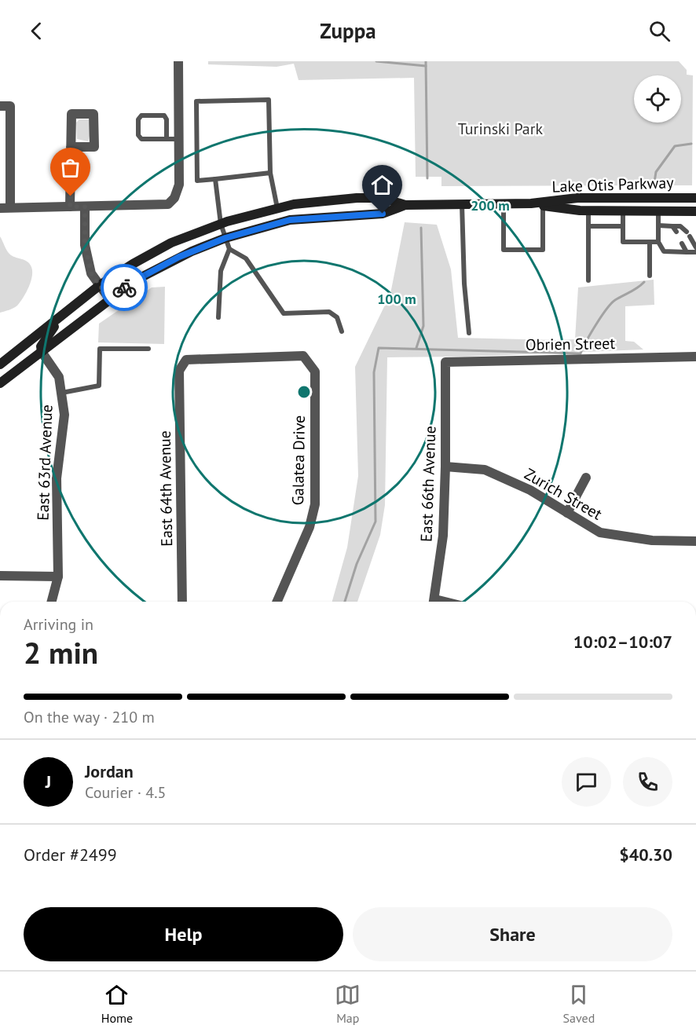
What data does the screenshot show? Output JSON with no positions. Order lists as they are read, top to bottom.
{
  "streets": {
    "main road": ["Lake Otis Parkway"],
    "street": [
      "Obrien Street",
      "Galatea Drive",
      "East 63rd Avenue",
      "East 66th Avenue",
      "East 64th Avenue",
      "Zurich Street"
    ]
  },
  "crossings": [
    ["Lake Otis Parkway", "East 63rd Avenue"],
    ["Obrien Street", "East 66th Avenue"],
    ["Galatea Drive", "East 64th Avenue"],
    ["East 66th Avenue", "Zurich Street"]
  ],
  "parks": ["Turinski Park"],
  "page": {
    "header": "Zuppa",
    "heading": ["2 min", "Arriving in", "10:02–10:07"],
    "panel": [
      "Jordan",
      "Courier · 4.5",
      "Order #2499",
      "$40.30"
    ],
    "bar": "On the way · 210 m",
    "round": "J",
    "buttons": ["Help", "Share"],
    "tabs": ["Home", "Map", "Saved"]
  },
  "rings": ["200 m", "100 m"]
}
